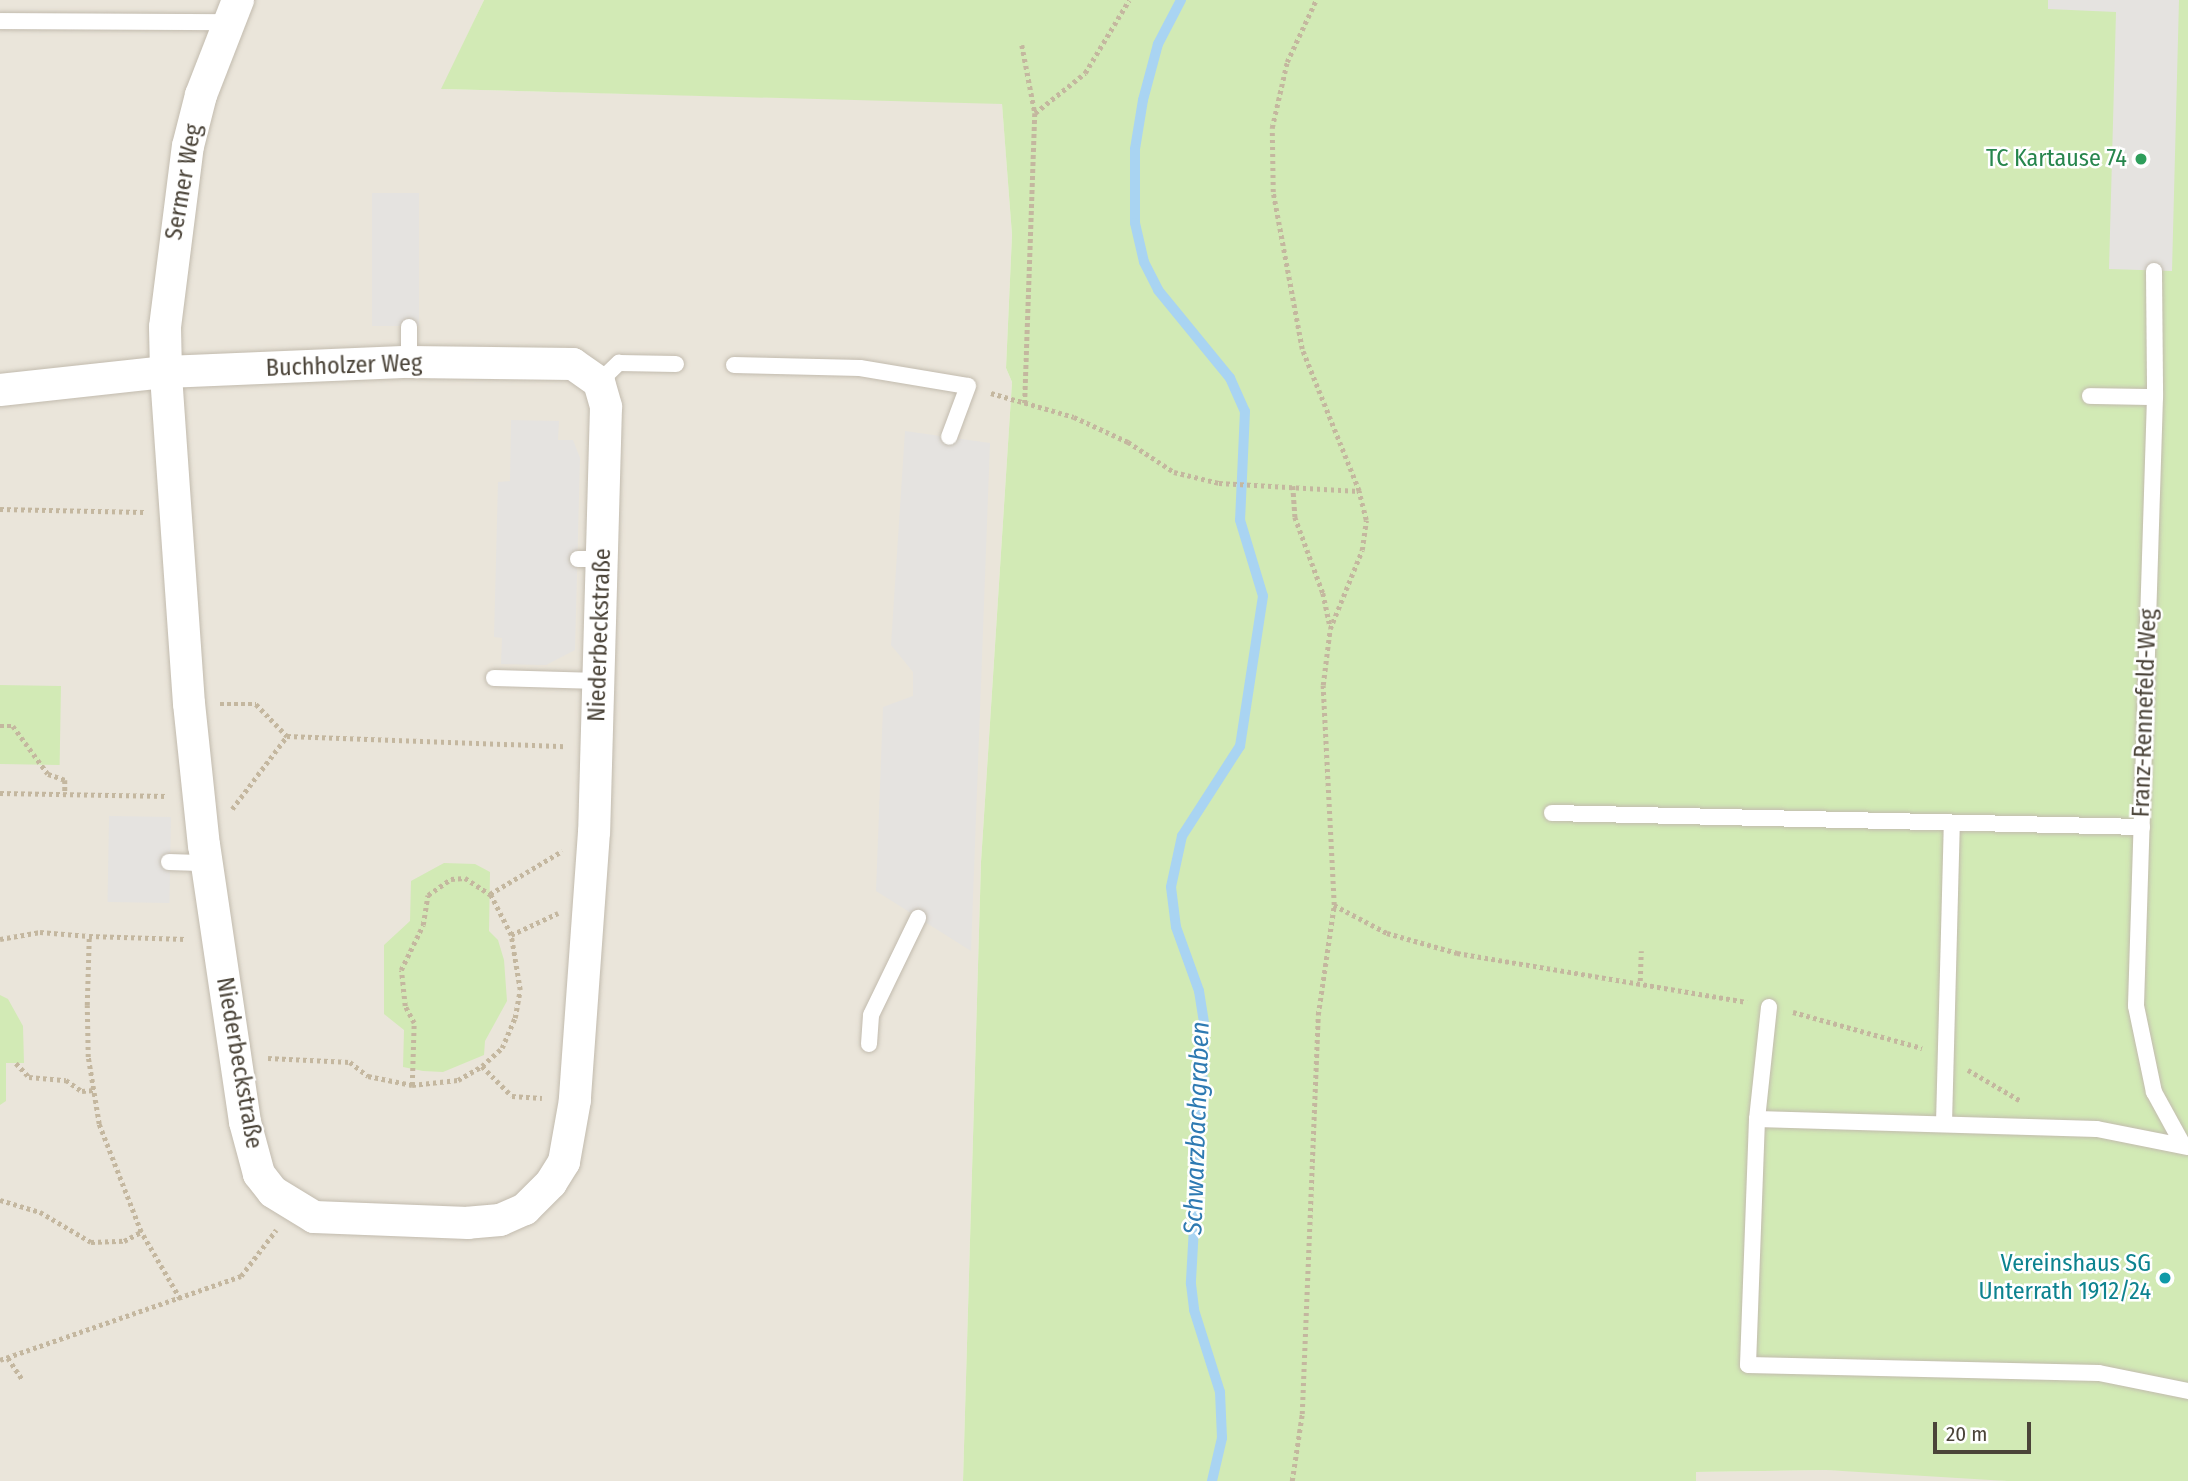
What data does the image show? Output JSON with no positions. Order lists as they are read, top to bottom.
{
  "streets": {
    "street": ["Sermer Weg", "Buchholzer Weg", "Niederbeckstraße"],
    "lane": ["Franz-Rennefeld-Weg"]
  },
  "crossings": [
    ["Sermer Weg", "Buchholzer Weg"],
    ["Sermer Weg", "Niederbeckstraße"],
    ["Buchholzer Weg", "Niederbeckstraße"]
  ],
  "water": ["Schwarzbachgraben"],
  "places": ["TC Kartause 74", "Vereinshaus SG Unterrath 1912/24"],
  "scale_bar": "20 m"
}
